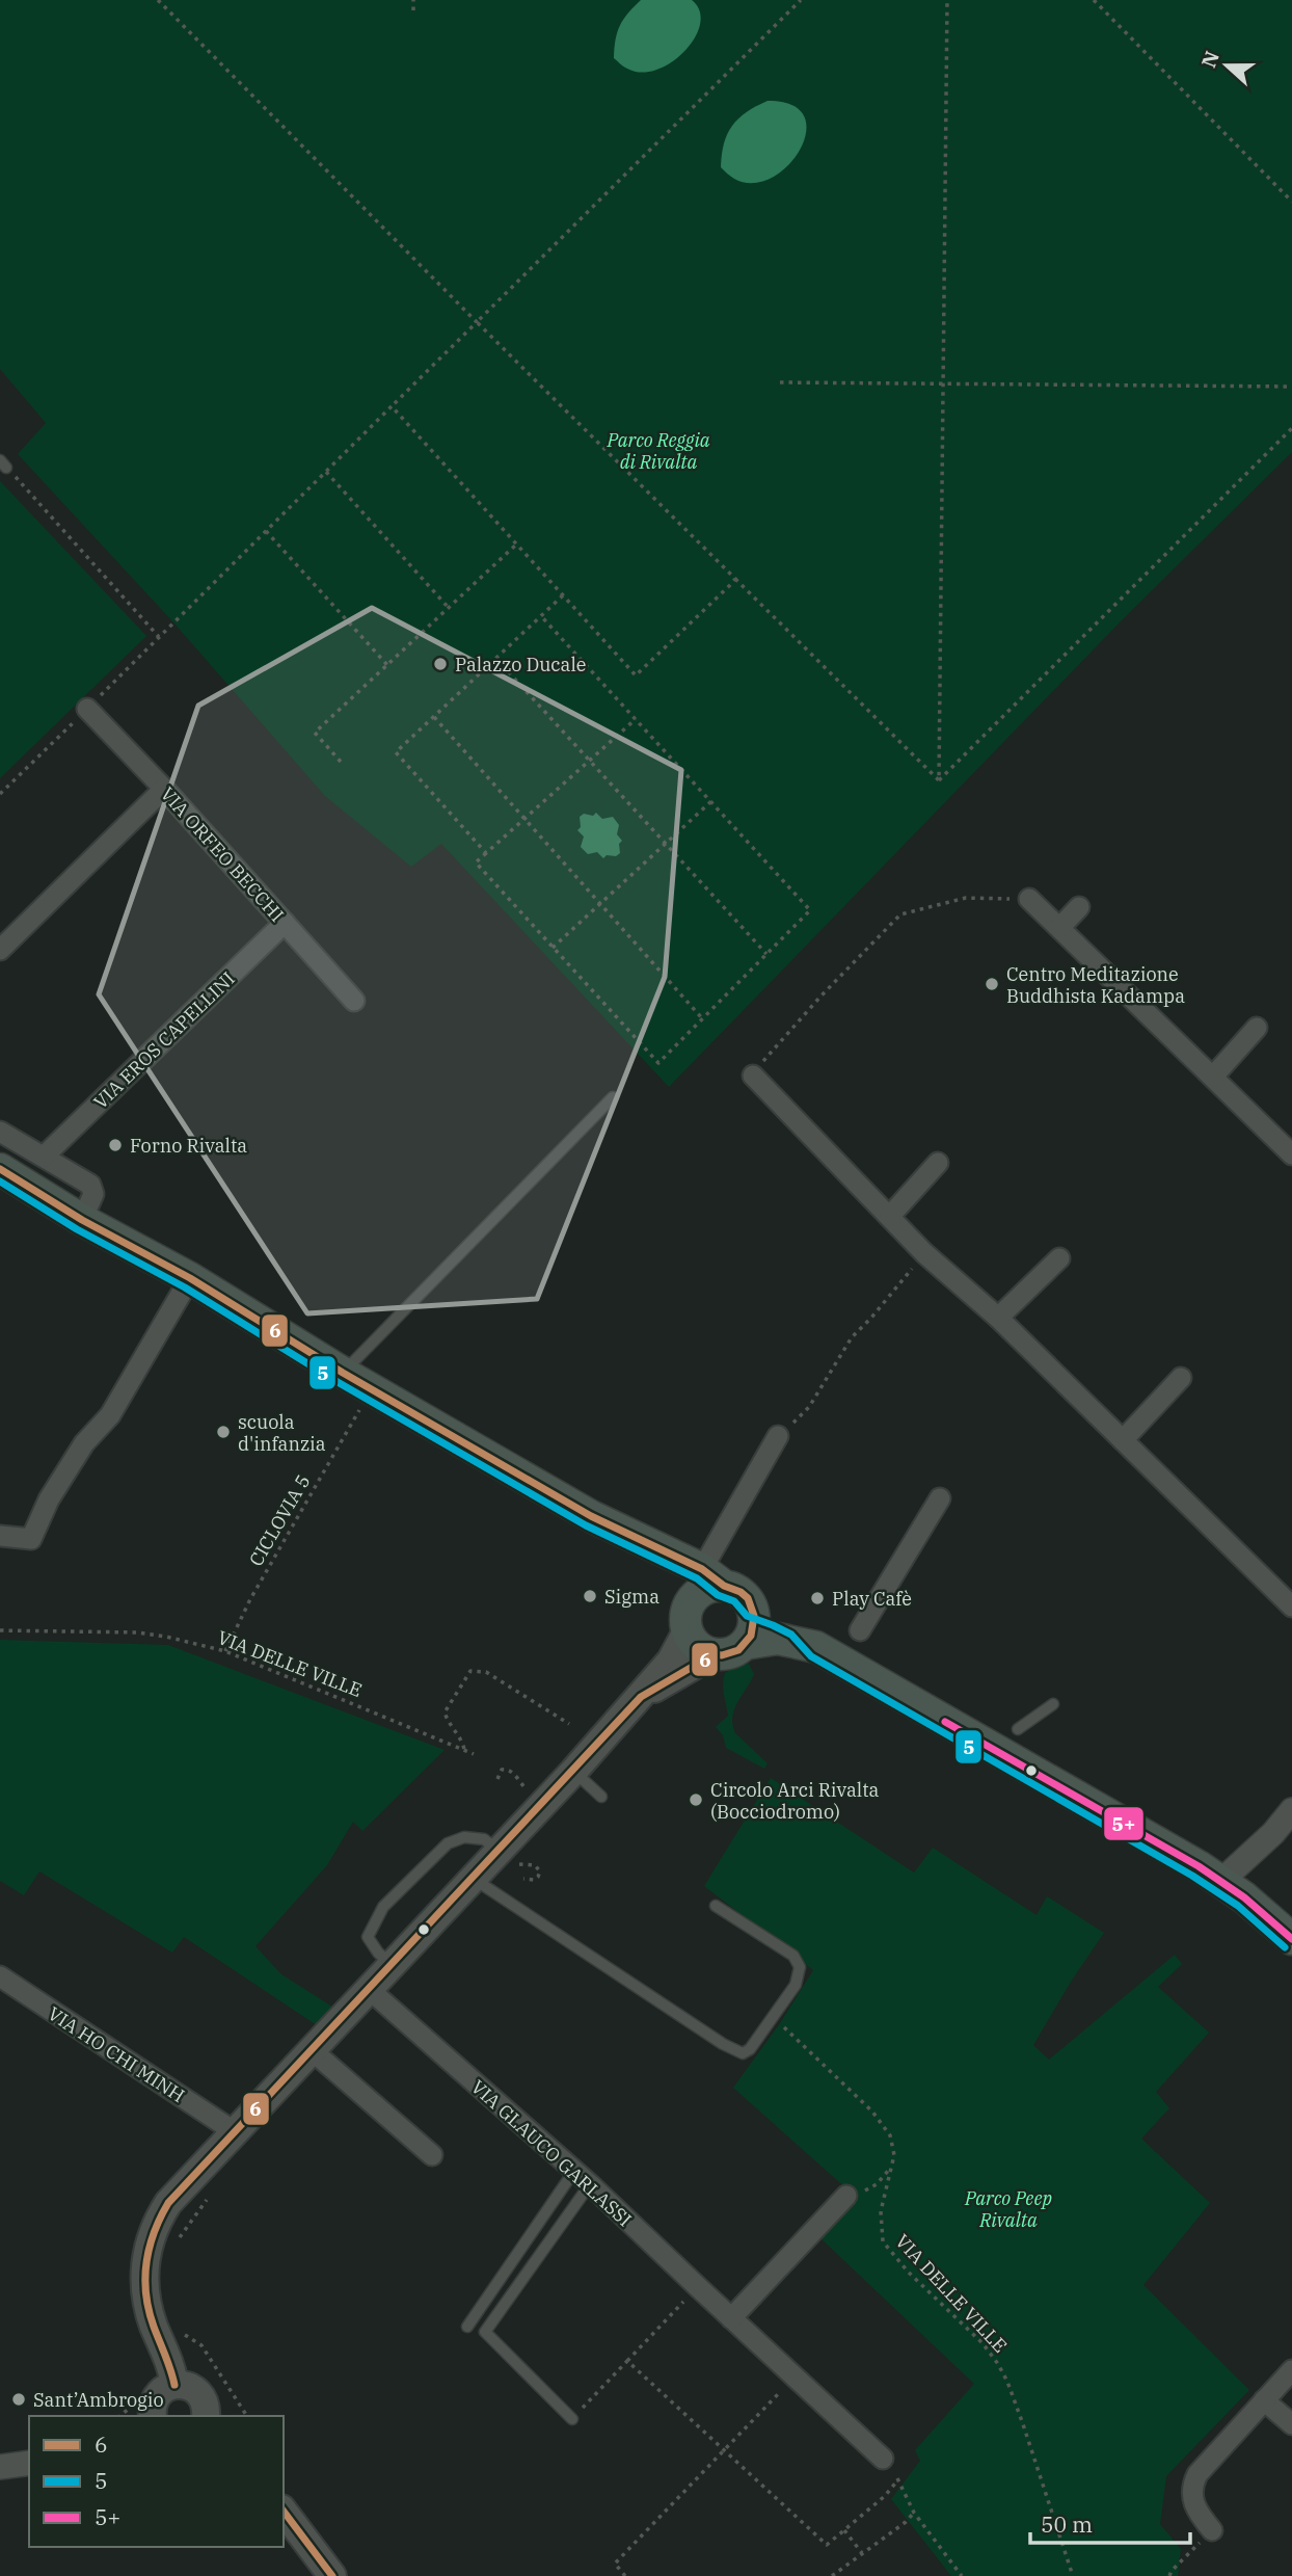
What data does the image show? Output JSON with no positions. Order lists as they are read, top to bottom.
{
  "streets": {
    "street": [
      "VIA ORFEO BECCHI",
      "VIA EROS CAPELLINI",
      "VIA HO CHI MINH",
      "VIA GLAUCO GARLASSI"
    ],
    "path": ["CICLOVIA 5", "VIA DELLE VILLE"]
  },
  "crossings": [
    ["VIA ORFEO BECCHI", "VIA EROS CAPELLINI"],
    ["CICLOVIA 5", "VIA DELLE VILLE"]
  ],
  "parks": ["Parco Reggia di Rivalta", "Parco Peep Rivalta"],
  "places": [
    "Palazzo Ducale",
    "Centro Meditazione Buddhista Kadampa",
    "Forno Rivalta",
    "scuola d'infanzia",
    "Sigma",
    "Play Cafè",
    "Circolo Arci Rivalta (Bocciodromo)",
    "Sant’Ambrogio"
  ],
  "lines": ["transit line 6", "transit line 5", "transit line 5+"],
  "legend": ["6", "5", "5+"],
  "scale_bar": "50 m",
  "north": "left"
}
